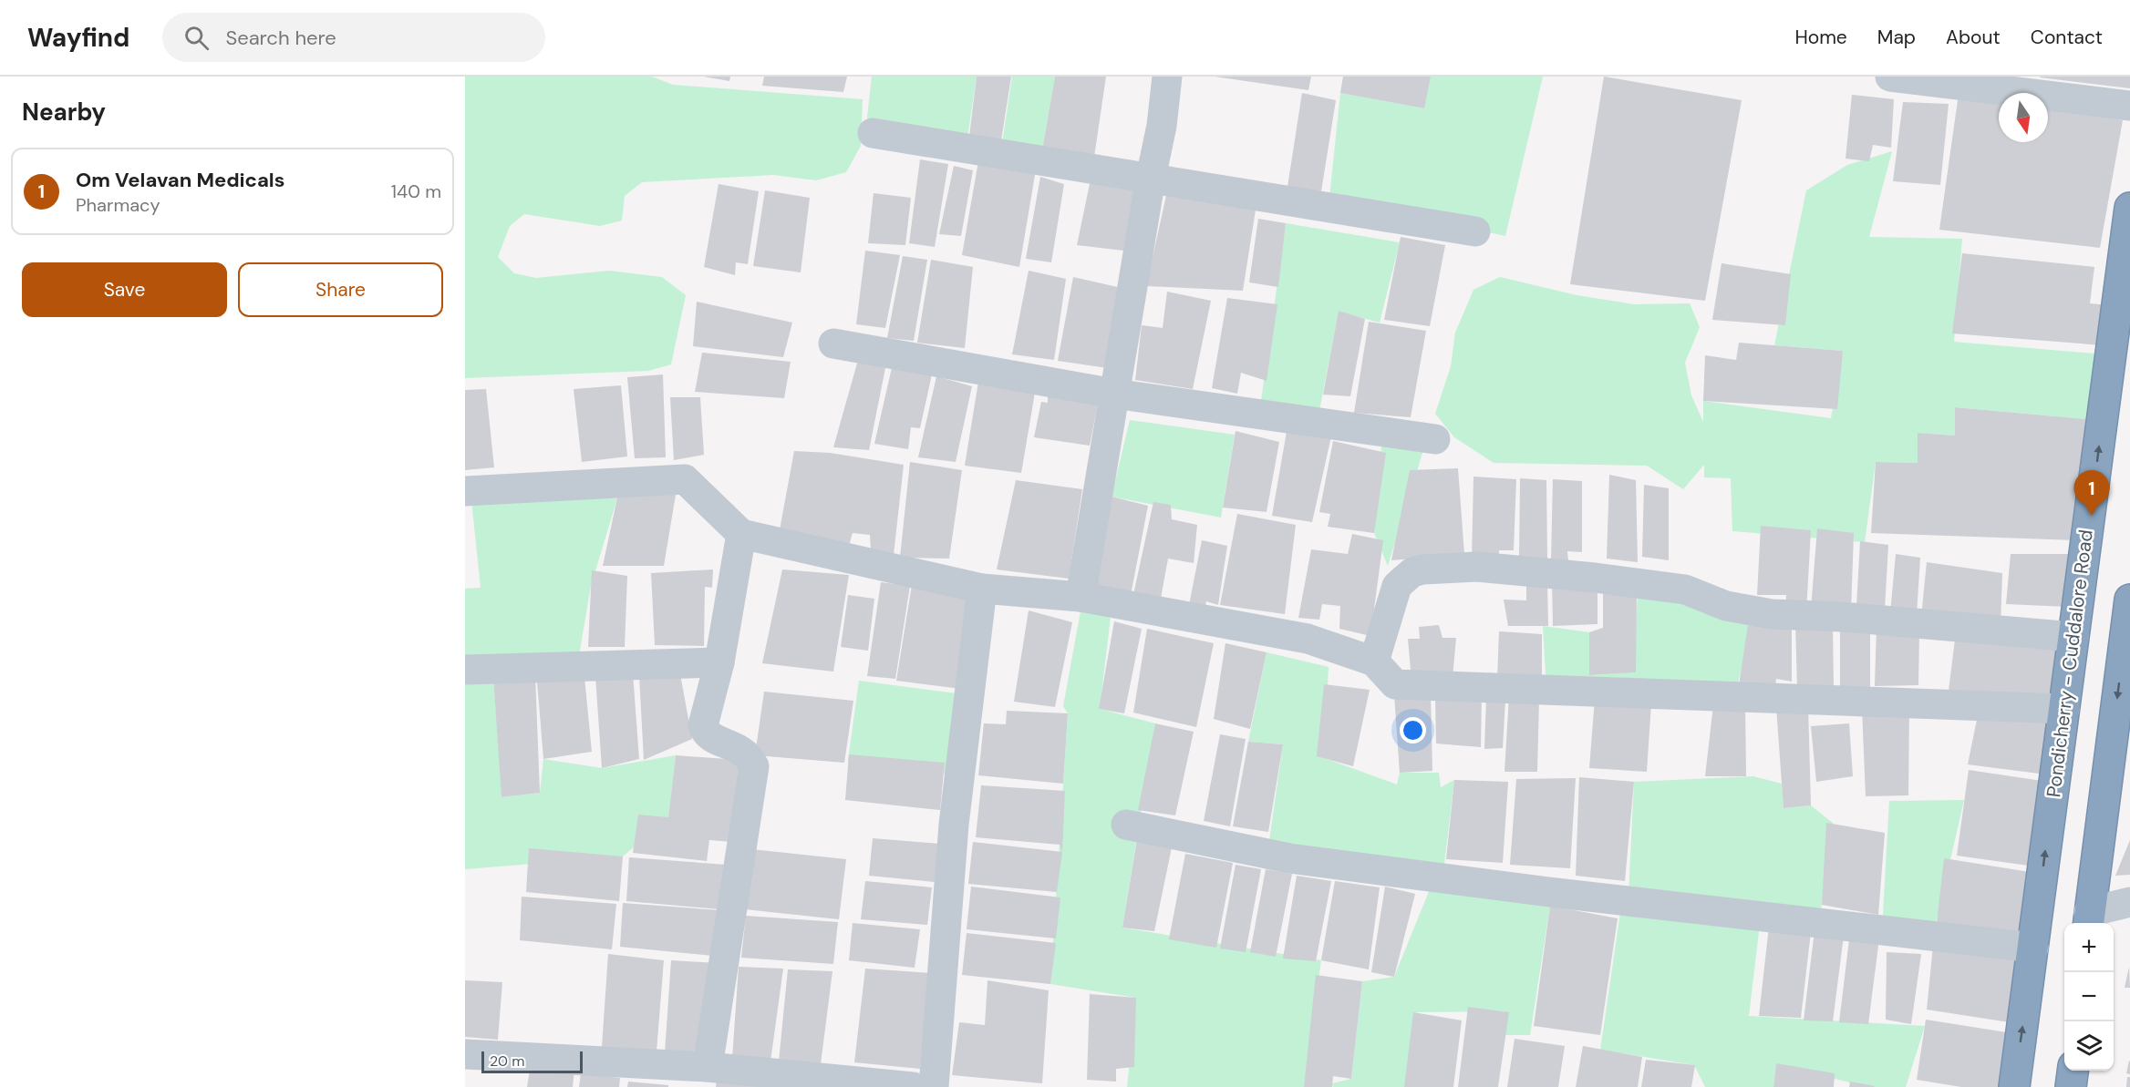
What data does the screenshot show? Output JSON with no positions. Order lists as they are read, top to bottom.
{
  "streets": {
    "highway": ["Pondicherry - Cuddalore Road"]
  },
  "scale_bar": "20 m",
  "north": "bottom",
  "page": {
    "header": "Wayfind",
    "search": "Search here",
    "nav": [
      "Home",
      "Map",
      "About",
      "Contact"
    ],
    "heading": "Nearby",
    "list": [
      {
        "mark": "1",
        "name": "Om Velavan Medicals",
        "note": "Pharmacy",
        "value": "140 m"
      }
    ],
    "buttons": ["Save", "Share"],
    "pins": "1",
    "map_buttons": ["+", "−"],
    "scale": "20 m"
  }
}
